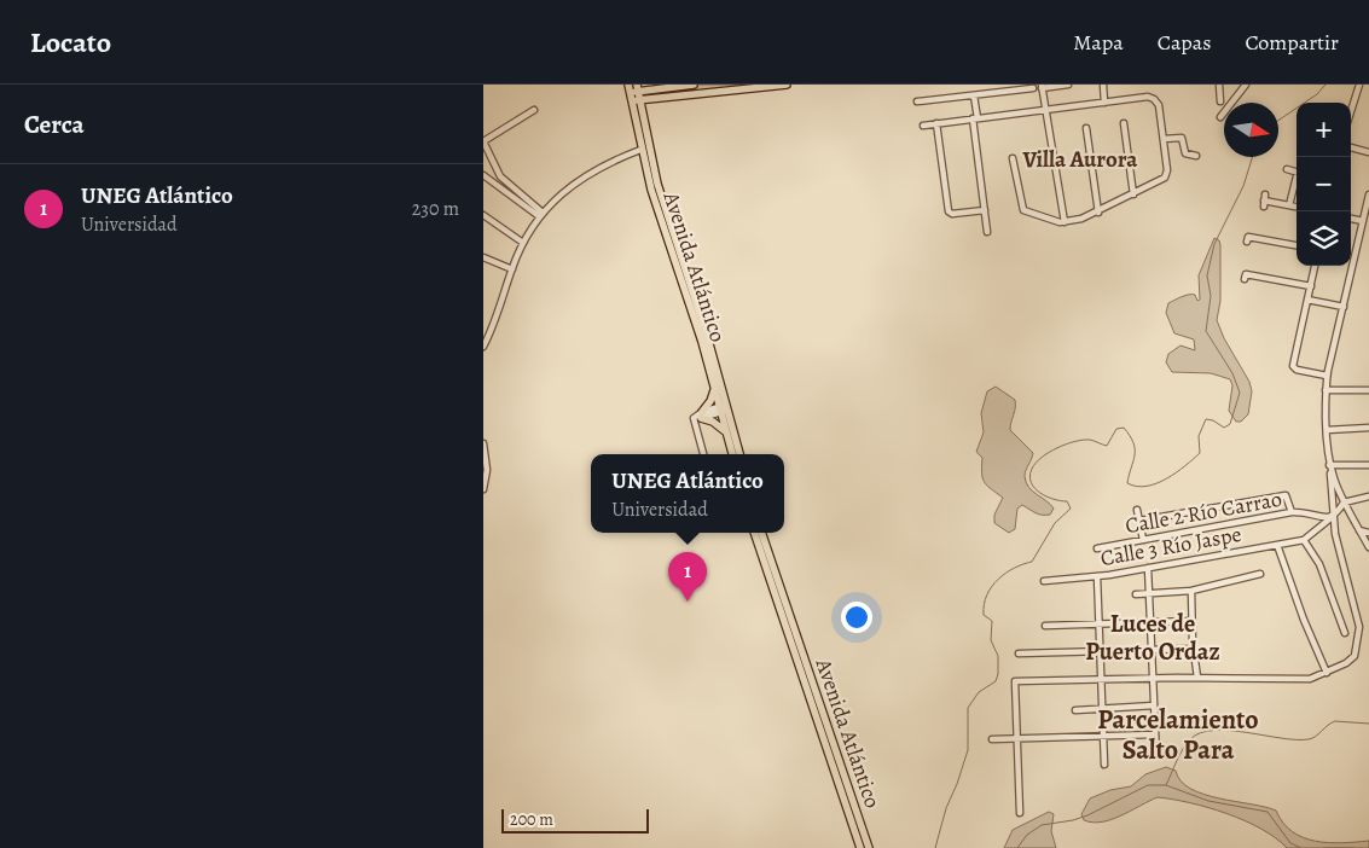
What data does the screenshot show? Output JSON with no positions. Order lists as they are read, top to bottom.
{
  "streets": {
    "main road": ["Avenida Atlántico"],
    "street": ["Calle 2 Río Carrao", "Calle 3 Río Jaspe"]
  },
  "districts": ["Villa Aurora", "Luces de Puerto Ordaz", "Parcelamiento Salto Para"],
  "scale_bar": "200 m",
  "north": "right",
  "page": {
    "header": "Locato",
    "nav": ["Mapa", "Capas", "Compartir"],
    "heading": "Cerca",
    "map_buttons": ["+", "−"],
    "list": [
      {
        "mark": "1",
        "name": "UNEG Atlántico",
        "note": "Universidad",
        "value": "230 m"
      }
    ],
    "popup": ["UNEG Atlántico", "Universidad"],
    "pins": "1",
    "scale": "200 m"
  }
}
